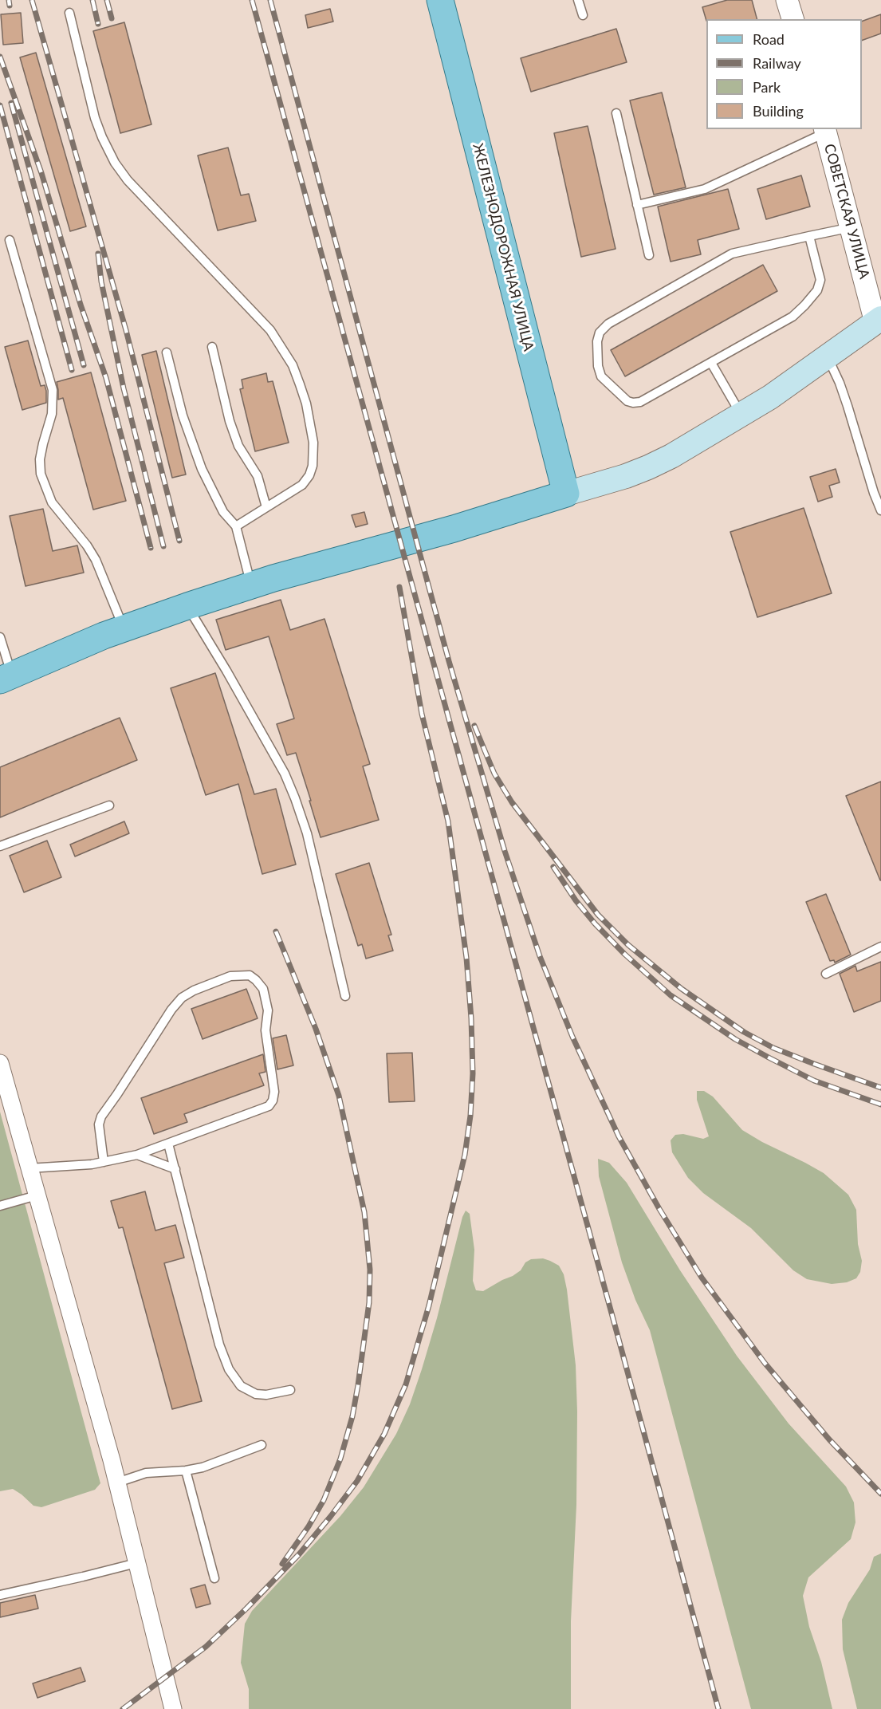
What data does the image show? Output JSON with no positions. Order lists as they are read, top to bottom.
{
  "streets": {
    "main road": ["ЖЕЛЕЗНОДОРОЖНАЯ УЛИЦА"],
    "street": ["СОВЕТСКАЯ УЛИЦА"]
  },
  "legend": [
    "Road",
    "Railway",
    "Park",
    "Building"
  ]
}
